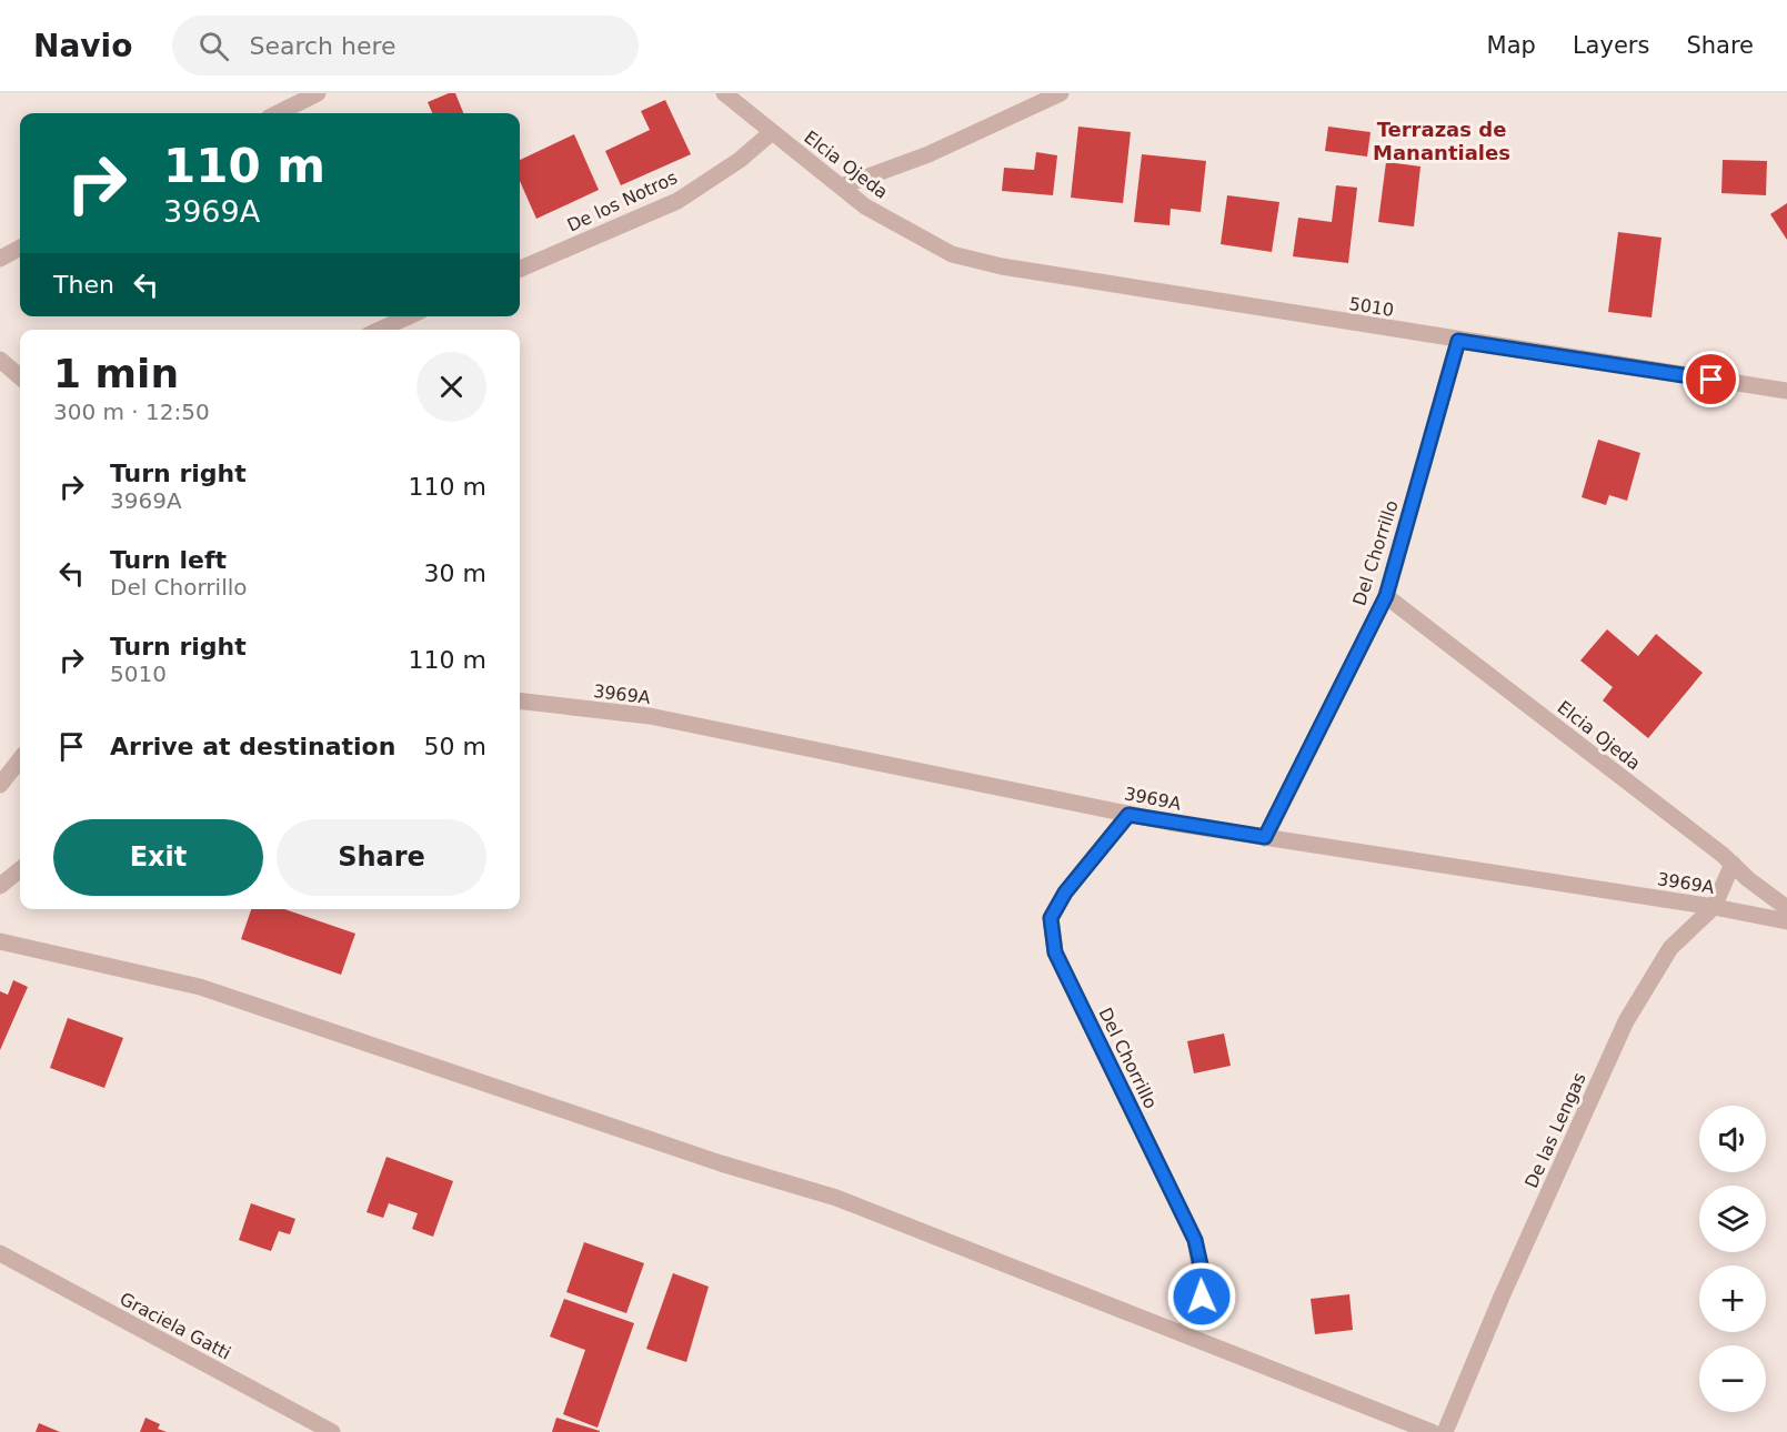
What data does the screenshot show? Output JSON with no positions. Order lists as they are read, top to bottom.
{
  "streets": {
    "street": [
      "Elcia Ojeda",
      "De los Notros",
      "5010",
      "Del Chorrillo",
      "3969A",
      "De las Lengas",
      "Graciela Gatti"
    ]
  },
  "crossings": [
    ["Elcia Ojeda", "De los Notros"],
    ["Elcia Ojeda", "5010"],
    ["Elcia Ojeda", "Del Chorrillo"],
    ["Elcia Ojeda", "De las Lengas"],
    ["5010", "Del Chorrillo"],
    ["Del Chorrillo", "3969A"],
    ["3969A", "De las Lengas"]
  ],
  "districts": ["Terrazas de Manantiales"],
  "page": {
    "header": "Navio",
    "search": "Search here",
    "nav": ["Map", "Layers", "Share"],
    "turn": ["110 m", "3969A"],
    "then": "Then",
    "heading": ["1 min", "300 m · 12:50"],
    "list": [
      {
        "name": "Turn right",
        "note": "3969A",
        "value": "110 m"
      },
      {
        "name": "Turn left",
        "note": "Del Chorrillo",
        "value": "30 m"
      },
      {
        "name": "Turn right",
        "note": "5010",
        "value": "110 m"
      },
      {
        "name": "Arrive at destination",
        "value": "50 m"
      }
    ],
    "buttons": ["Exit", "Share"],
    "map_buttons": ["+", "−"]
  }
}
